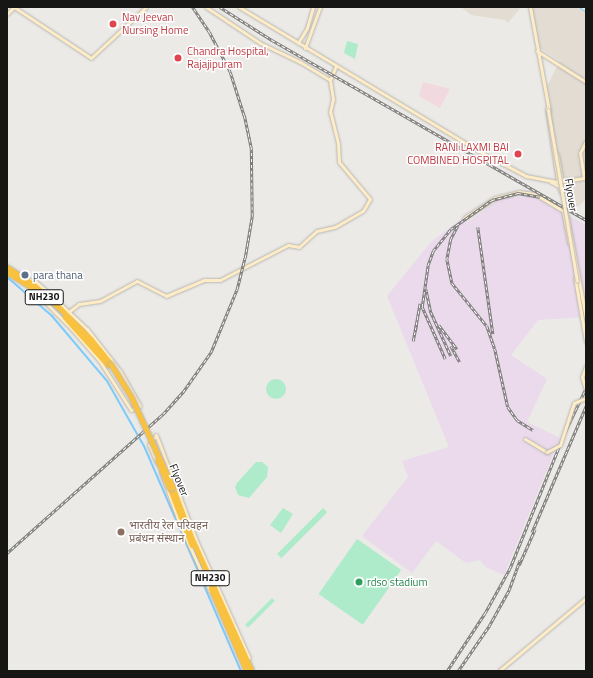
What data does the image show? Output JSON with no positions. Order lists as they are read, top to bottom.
{
  "streets": {
    "highway": ["Flyover", "NH230"]
  },
  "crossings": [
    ["Flyover", "NH230"]
  ],
  "places": [
    "Nav Jeevan Nursing Home",
    "Chandra Hospital, Rajajipuram",
    "RANI LAXMI BAI COMBINED HOSPITAL",
    "para thana",
    "भारतीय रेल परिवहन प्रबंधन संस्थान",
    "rdso stadium"
  ]
}
